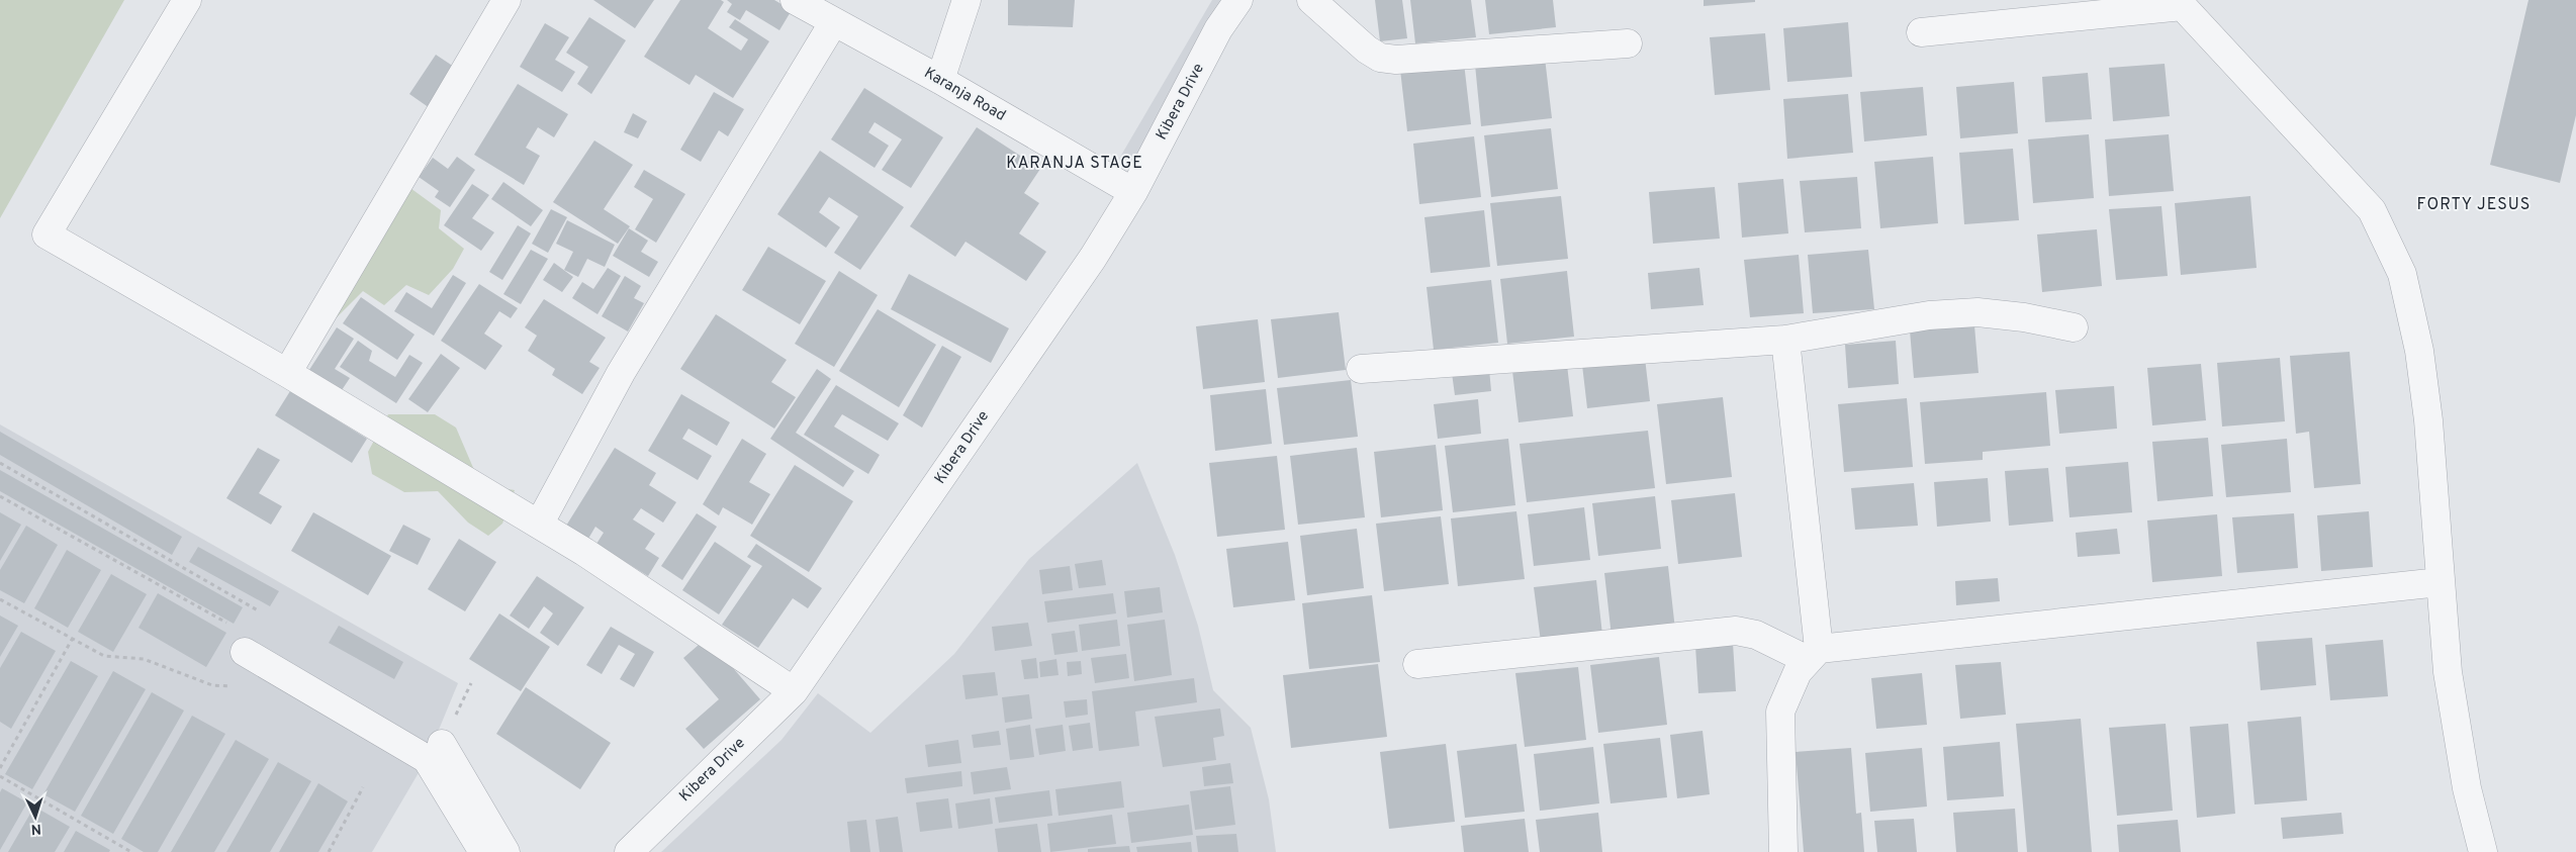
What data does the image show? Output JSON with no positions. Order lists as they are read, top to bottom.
{
  "streets": {
    "street": ["Karanja Road", "Kibera Drive"]
  },
  "crossings": [
    ["Karanja Road", "Kibera Drive"]
  ],
  "districts": ["KARANJA STAGE", "FORTY JESUS"],
  "north": "bottom"
}
